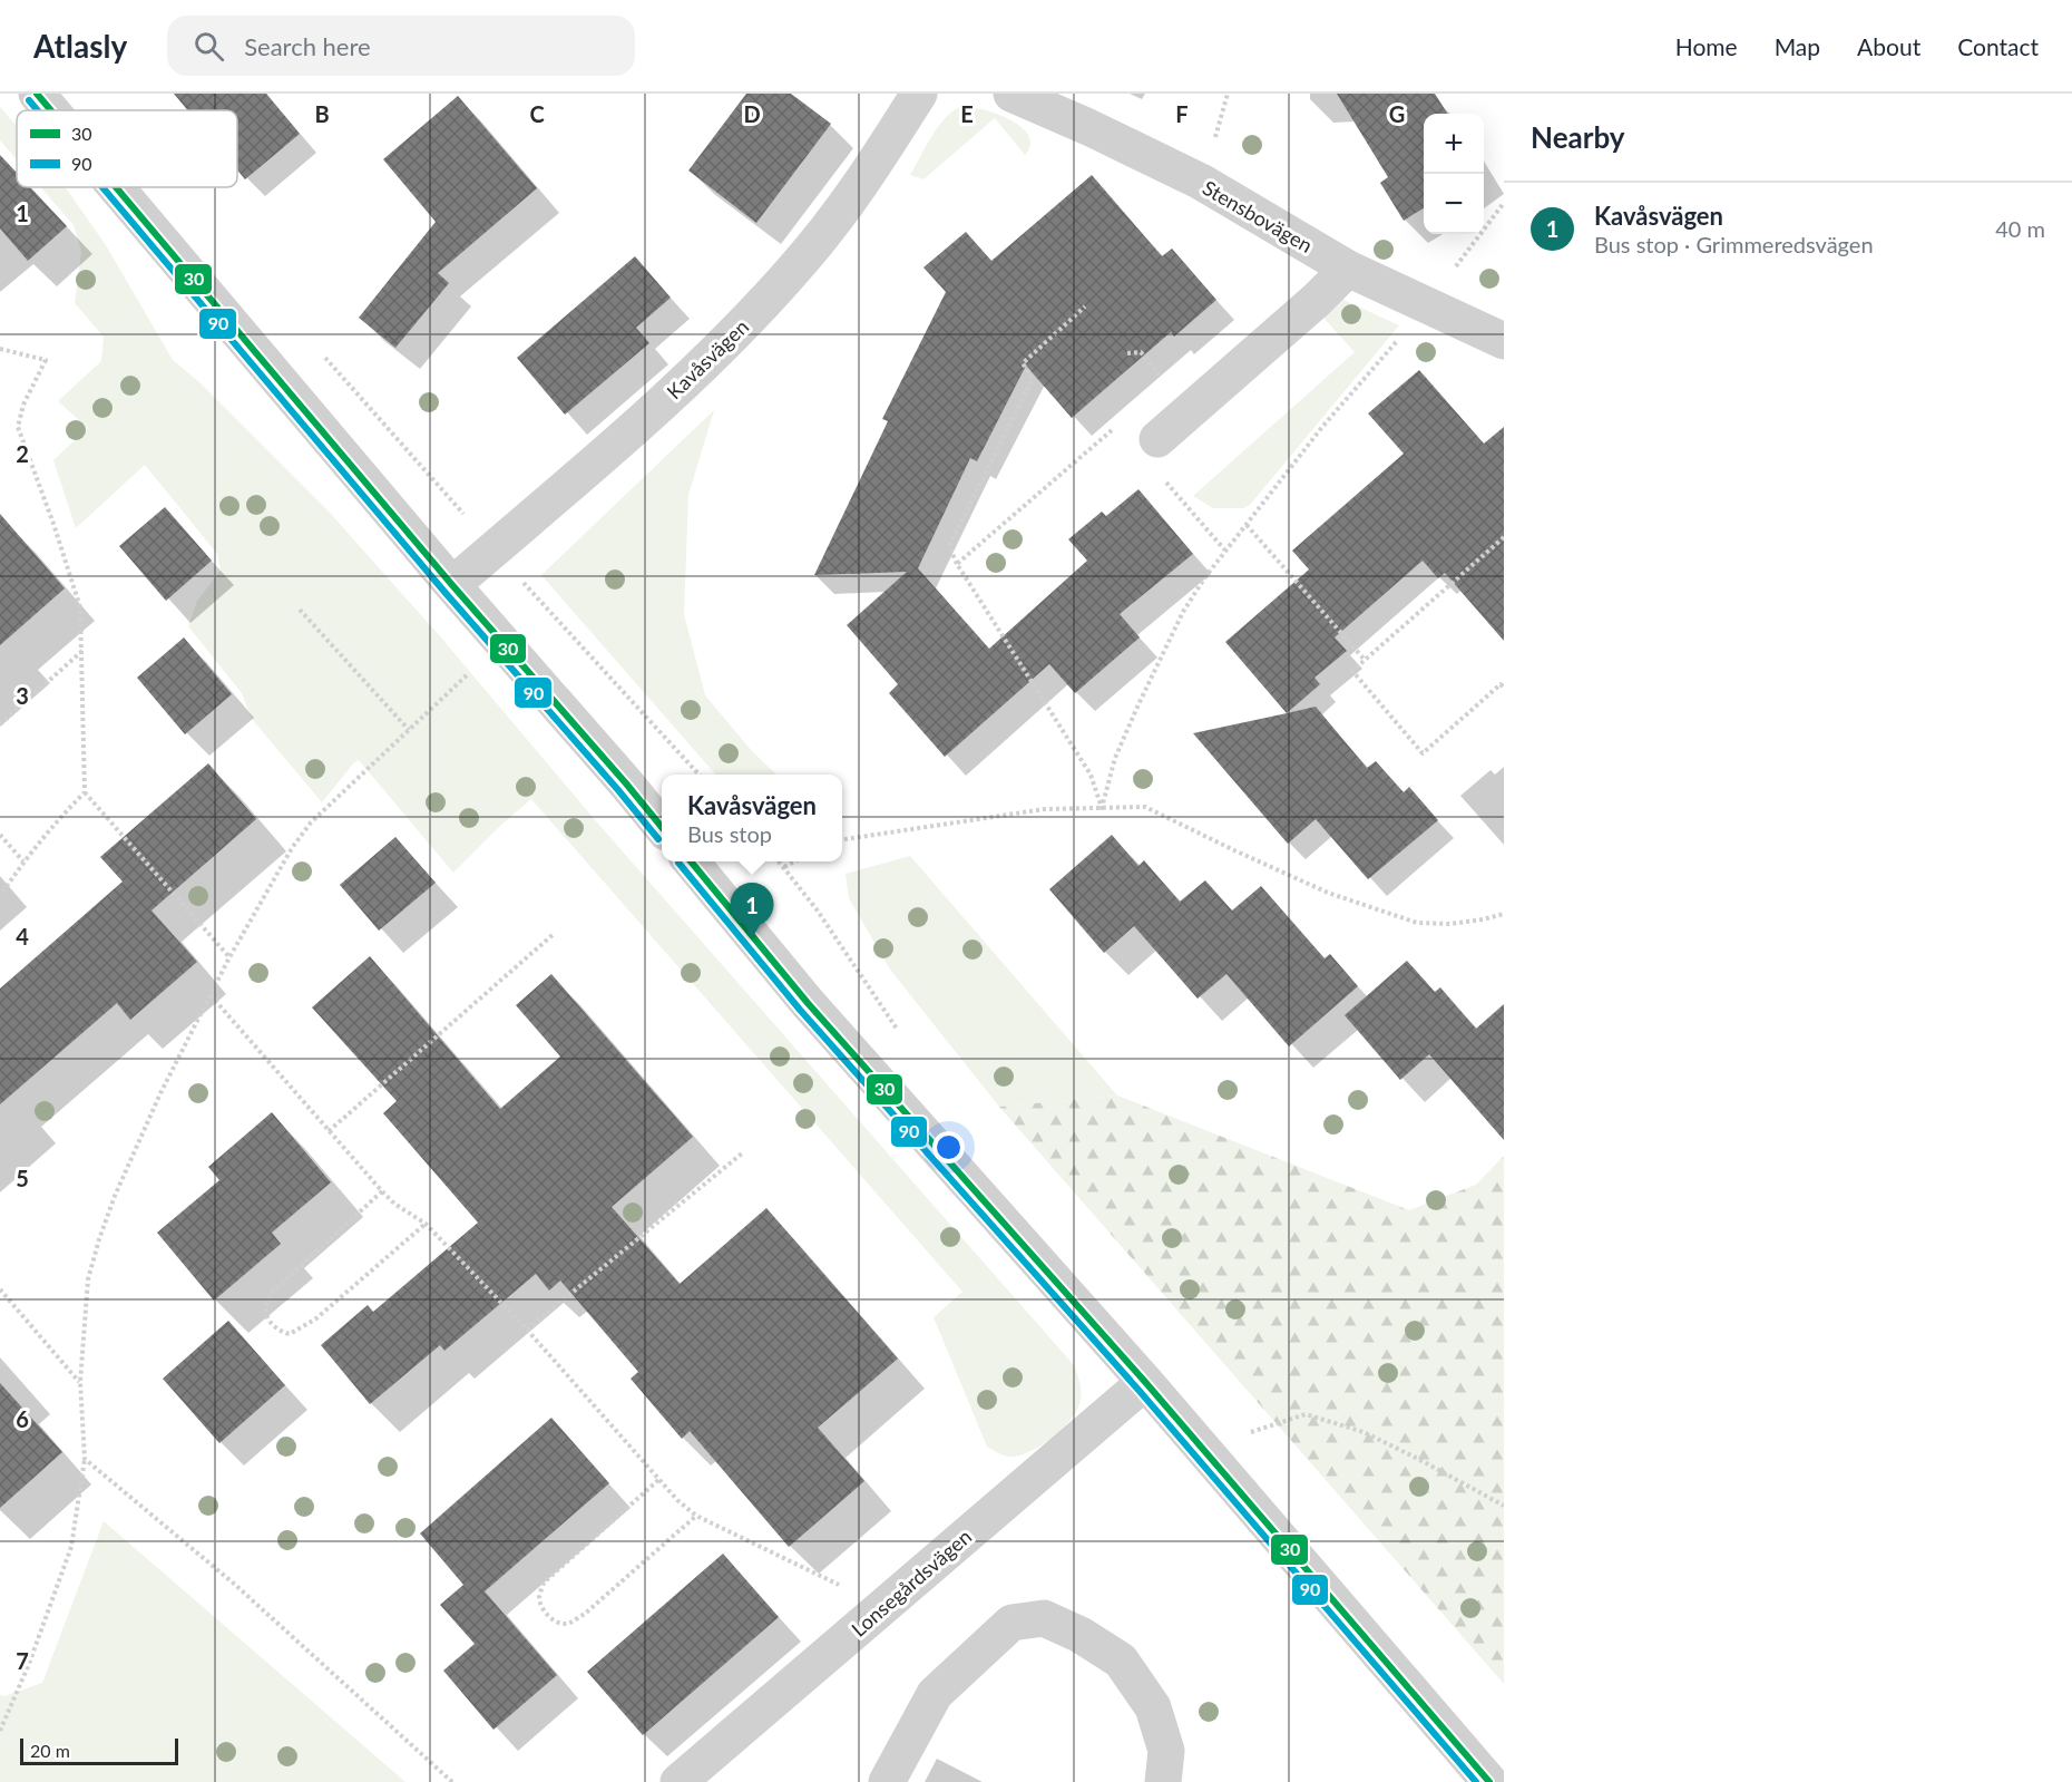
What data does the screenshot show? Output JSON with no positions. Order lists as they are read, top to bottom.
{
  "streets": {
    "street": ["Stensbovägen", "Kavåsvägen", "Lonsegårdsvägen"]
  },
  "lines": ["transit line 30", "transit line 90"],
  "legend": ["30", "90"],
  "scale_bar": "20 m",
  "page": {
    "header": "Atlasly",
    "search": "Search here",
    "nav": [
      "Home",
      "Map",
      "About",
      "Contact"
    ],
    "heading": "Nearby",
    "map_buttons": ["+", "−"],
    "list": [
      {
        "mark": "1",
        "name": "Kavåsvägen",
        "note": "Bus stop · Grimmeredsvägen",
        "value": "40 m"
      }
    ],
    "popup": ["Kavåsvägen", "Bus stop"],
    "pins": "1",
    "scale": "20 m"
  },
  "grid": {
    "columns": [
      "B",
      "C",
      "D",
      "E",
      "F",
      "G"
    ],
    "rows": [
      "1",
      "2",
      "3",
      "4",
      "5",
      "6",
      "7"
    ]
  }
}
